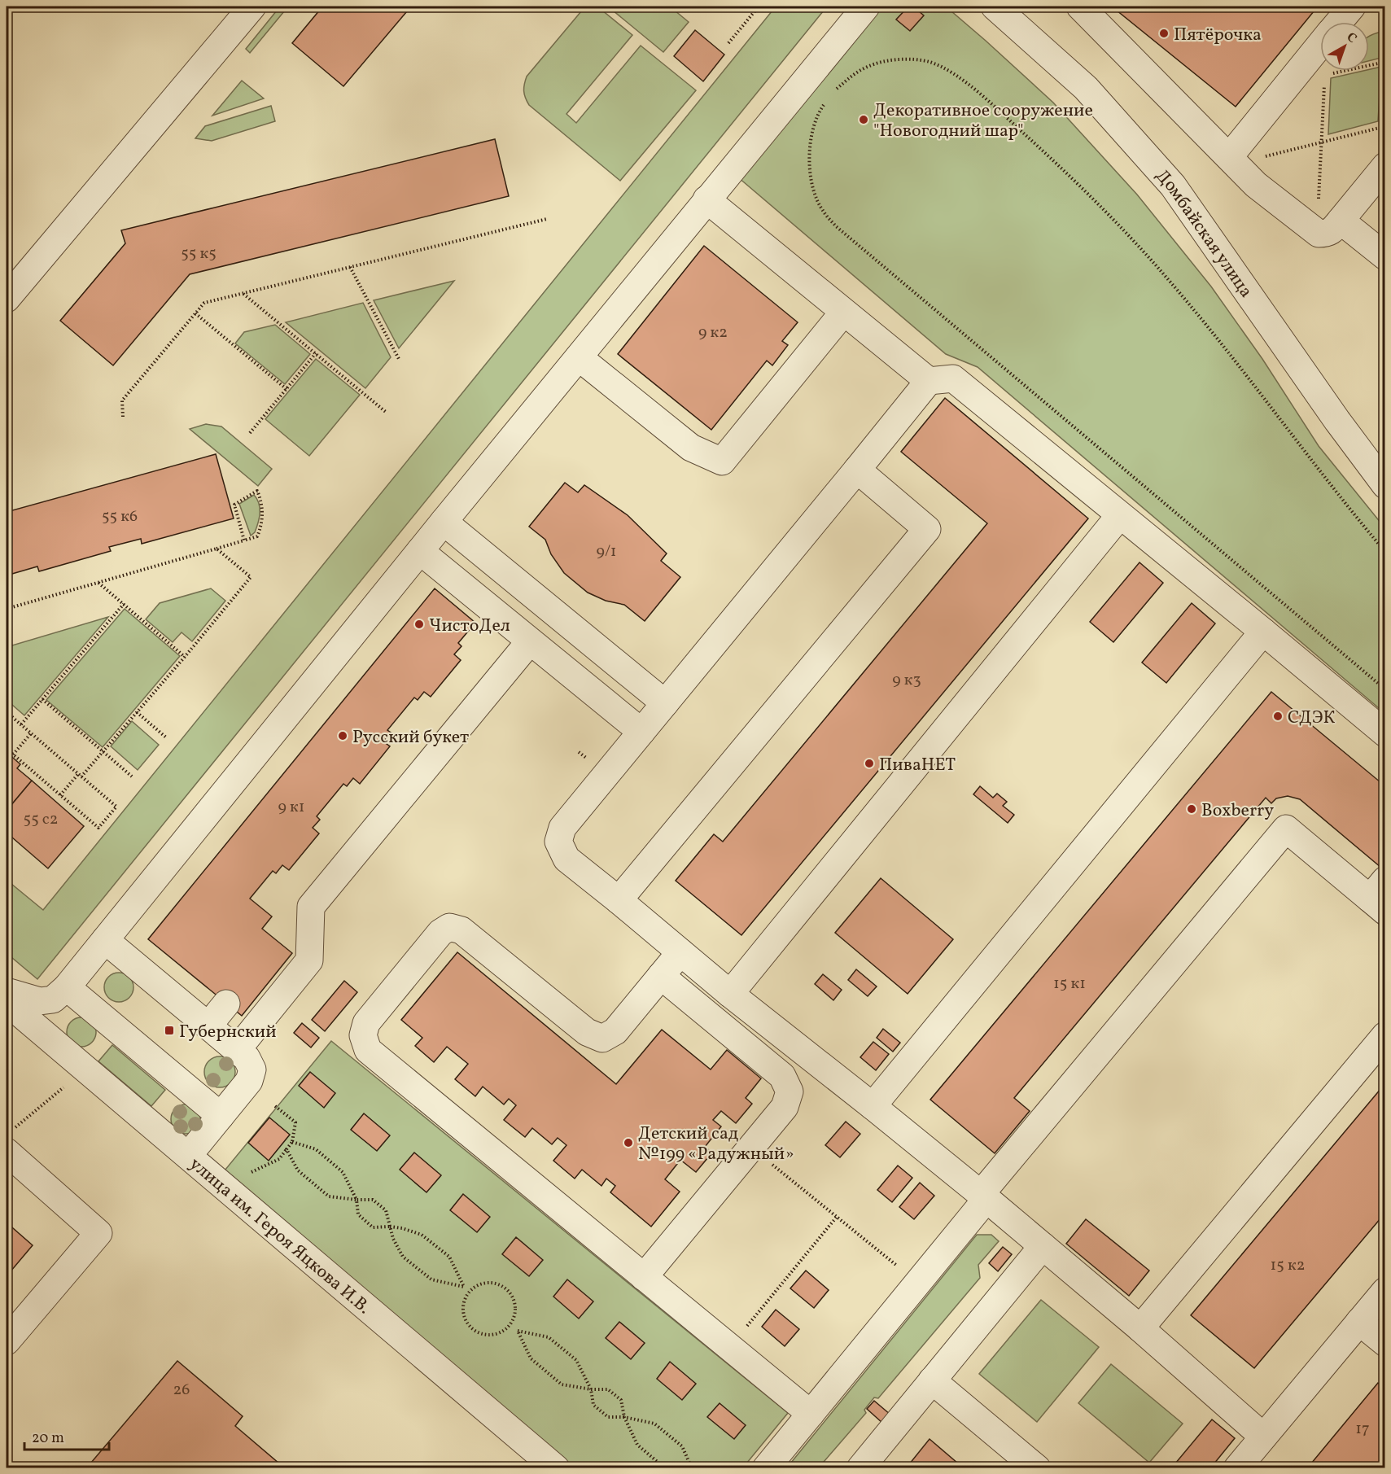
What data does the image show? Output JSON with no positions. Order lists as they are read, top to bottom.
{
  "streets": {
    "street": ["Домбайская улица", "улица им. Героя Яцкова И.В."]
  },
  "places": {
    "other": [
      "Пятёрочка",
      "Декоративное сооружение \"Новогодний шар\"",
      "ЧистоДел",
      "СДЭК",
      "Русский букет",
      "ПиваНЕТ",
      "Boxberry",
      "Детский сад №199 «Радужный»"
    ],
    "transit": ["Губернский"]
  },
  "house_numbers": [
    "55 к5",
    "9 к2",
    "55 к6",
    "9/1",
    "9 к3",
    "9 к1",
    "55 с2",
    "15 к1",
    "15 к2",
    "26",
    "17"
  ],
  "scale_bar": "20 m",
  "north": "top right"
}
